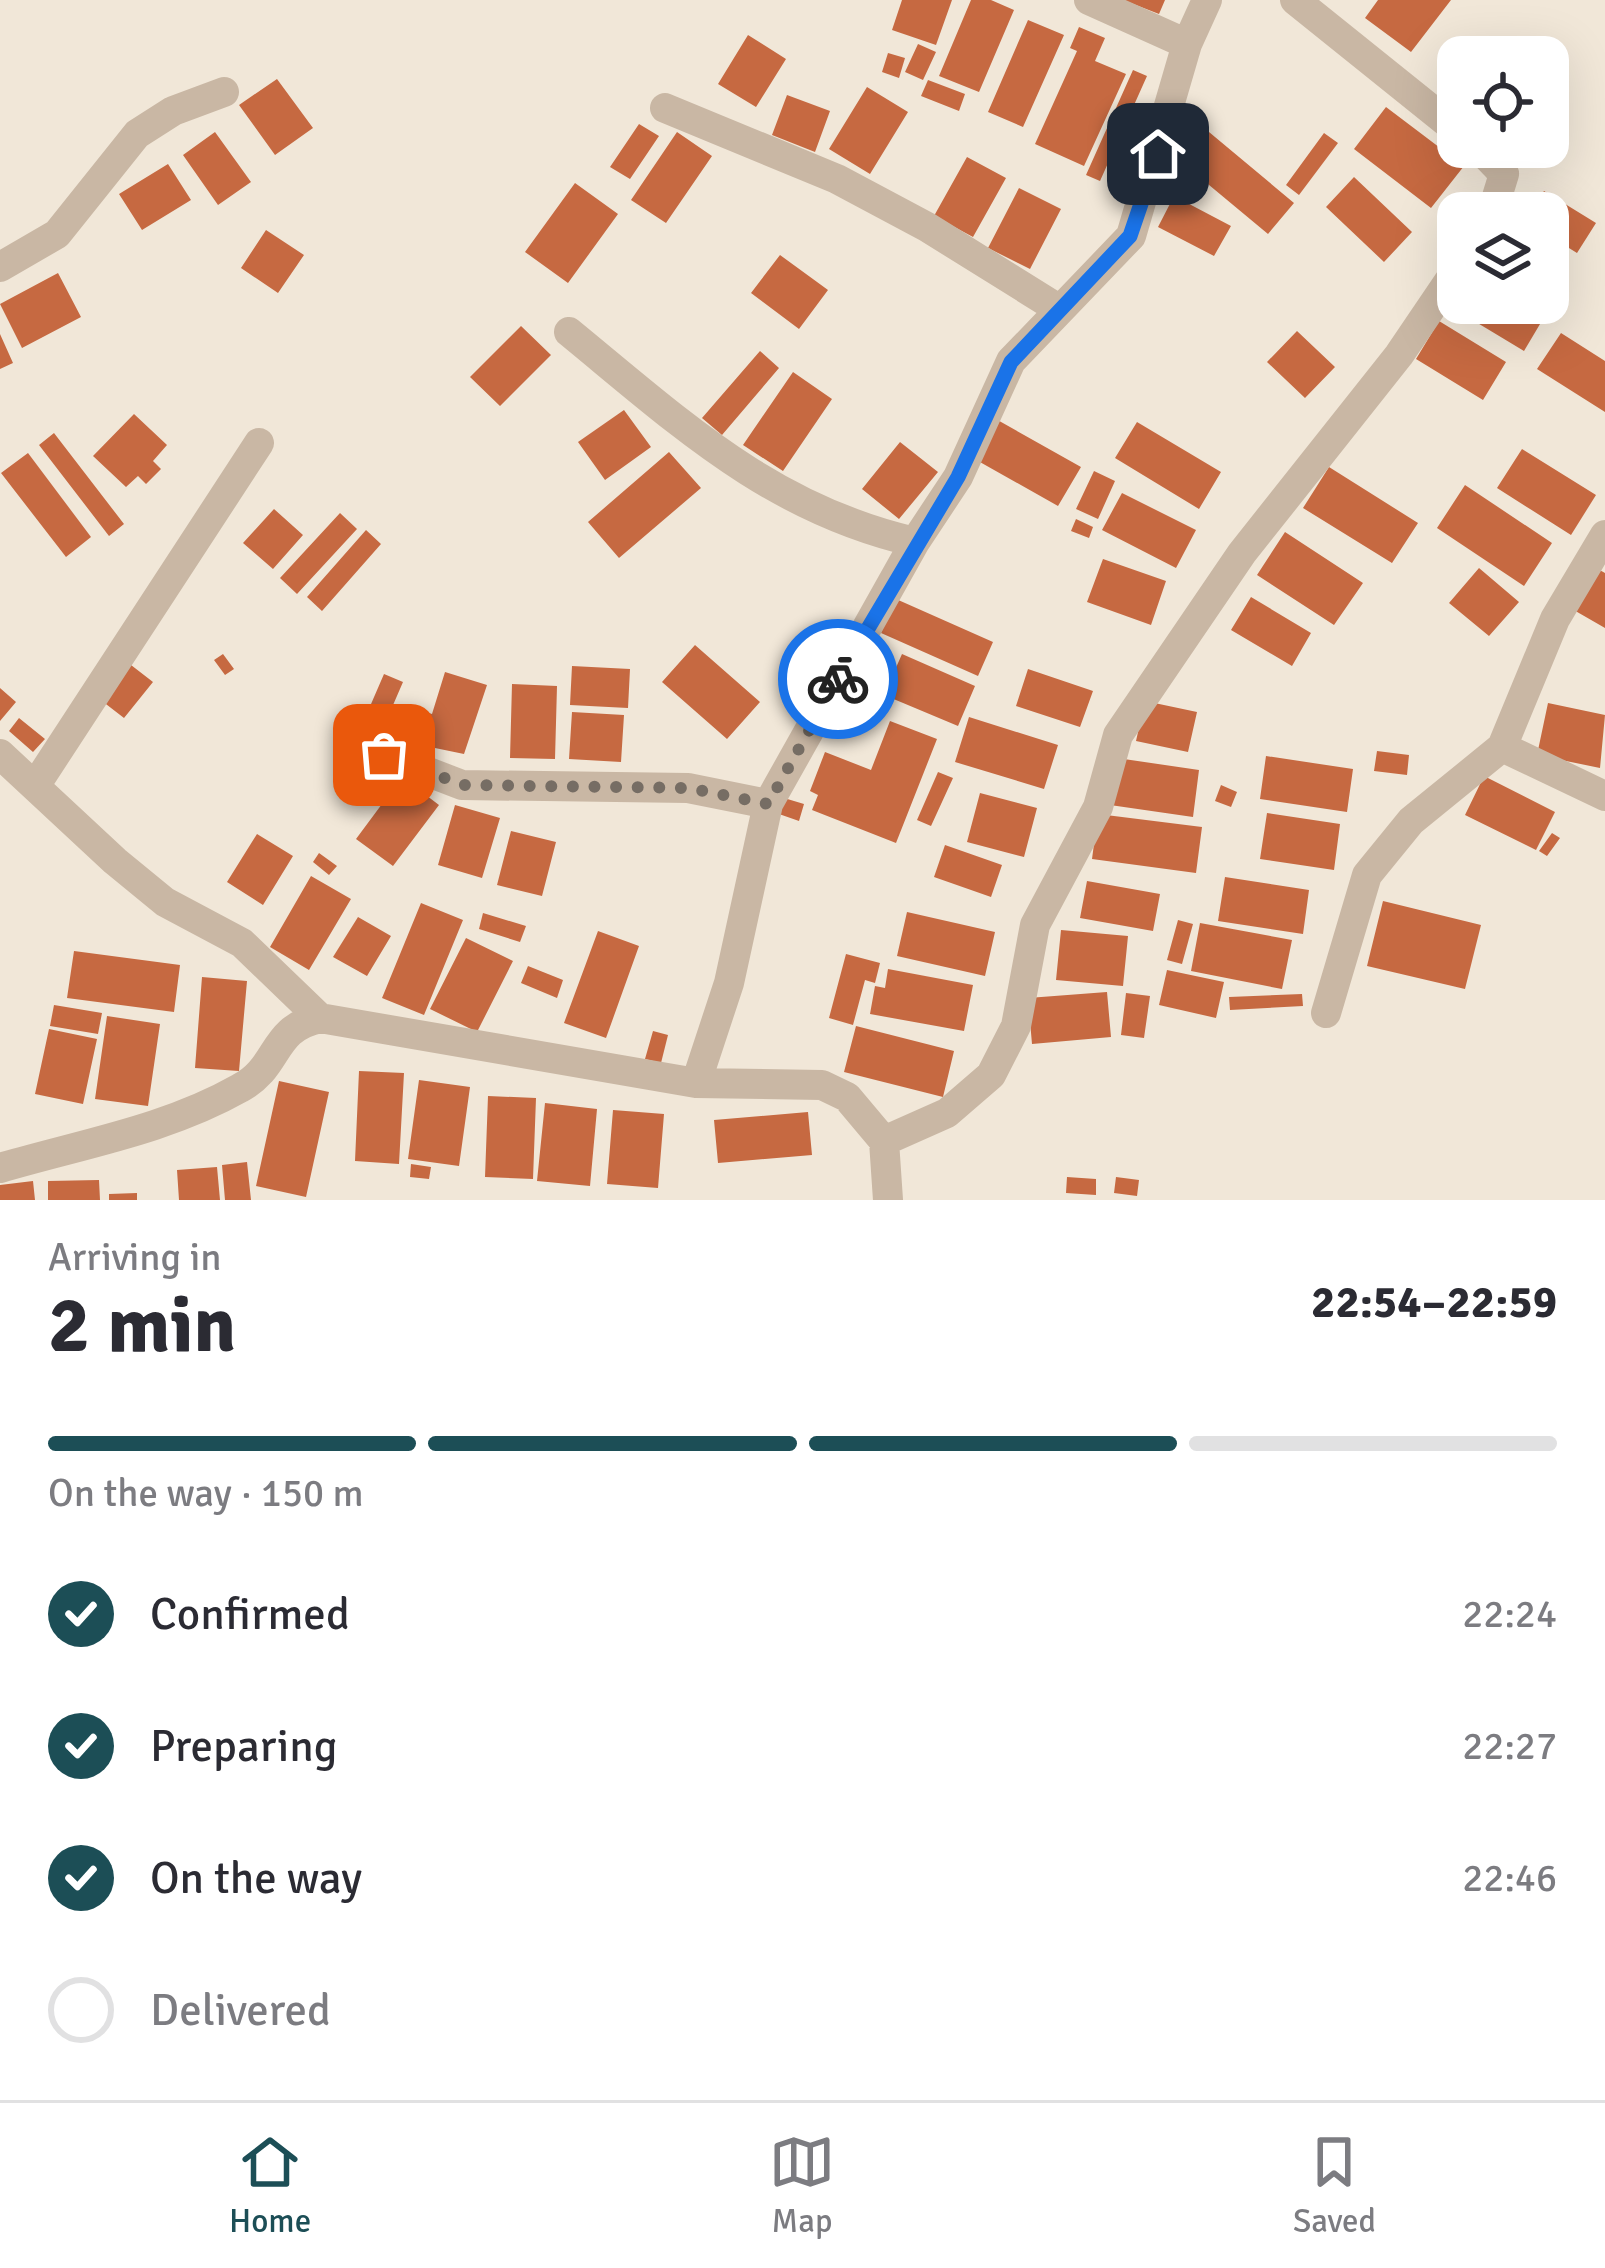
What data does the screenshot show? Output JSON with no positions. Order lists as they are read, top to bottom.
{
  "page": {
    "heading": ["2 min", "Arriving in", "22:54–22:59"],
    "bar": "On the way · 150 m",
    "list": [
      ["Confirmed", "22:24"],
      ["Preparing", "22:27"],
      ["On the way", "22:46"],
      "Delivered"
    ],
    "tabs": ["Home", "Map", "Saved"]
  }
}
